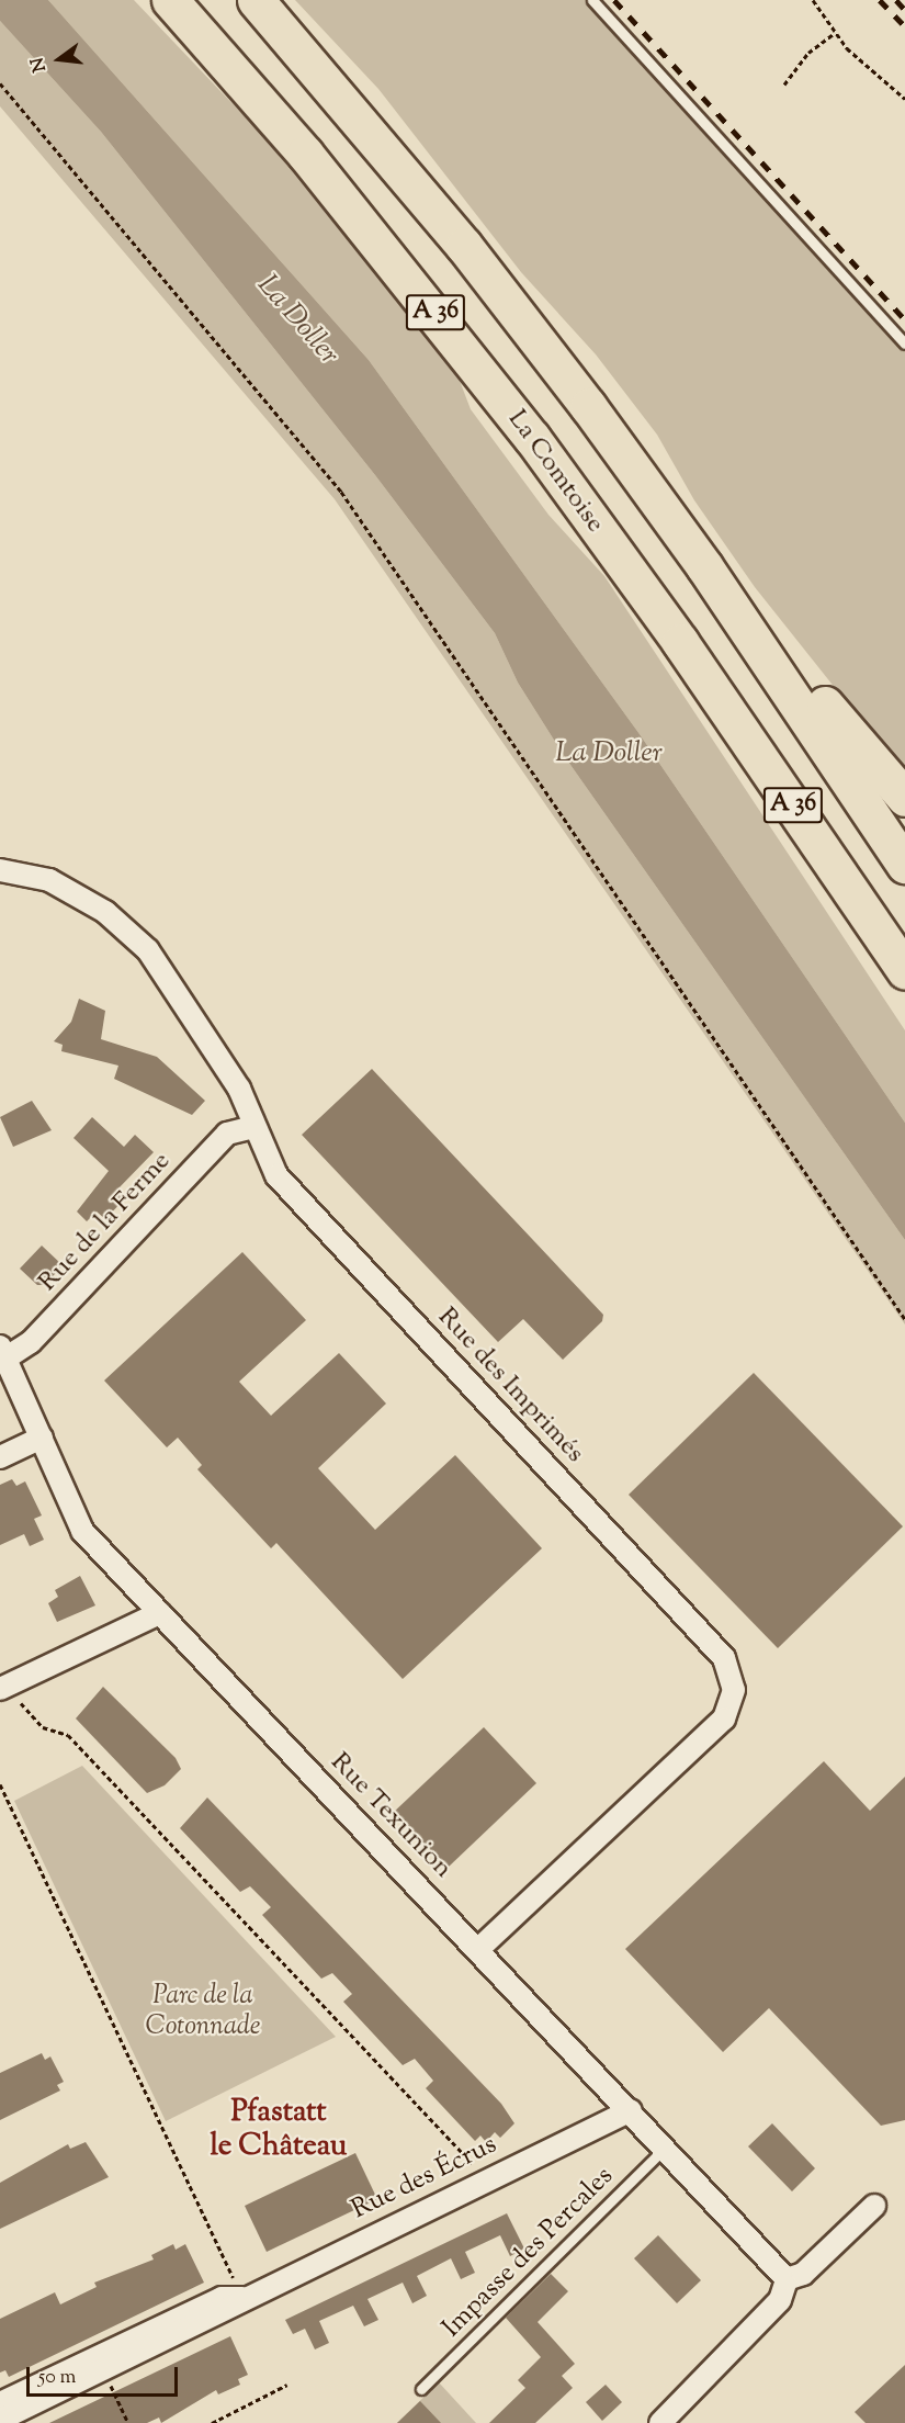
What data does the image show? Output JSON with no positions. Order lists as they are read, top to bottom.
{
  "streets": {
    "highway": ["A 36", "La Comtoise"],
    "street": [
      "Rue de la Ferme",
      "Rue des Imprimés",
      "Rue Texunion",
      "Rue des Écrus"
    ],
    "lane": ["Impasse des Percales"]
  },
  "crossings": [
    ["Rue de la Ferme", "Rue des Imprimés"],
    ["Rue de la Ferme", "Rue Texunion"],
    ["Rue des Imprimés", "Rue Texunion"],
    ["Rue Texunion", "Rue des Écrus"],
    ["Rue Texunion", "Impasse des Percales"]
  ],
  "districts": ["Pfastatt le Château"],
  "water": ["La Doller"],
  "parks": ["Parc de la Cotonnade"],
  "scale_bar": "50 m",
  "north": "left"
}
